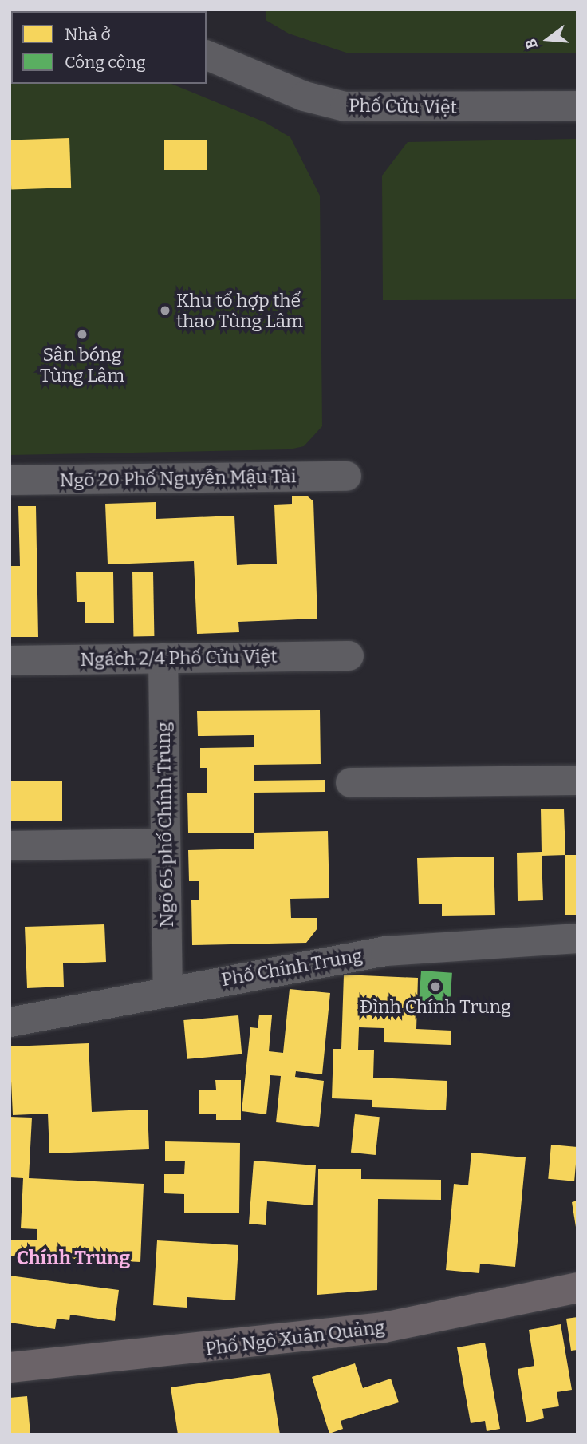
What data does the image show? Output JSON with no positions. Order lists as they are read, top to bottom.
{
  "streets": {
    "main road": ["Phố Ngô Xuân Quảng"],
    "street": [
      "Phố Cửu Việt",
      "Ngõ 20 Phố Nguyễn Mậu Tài",
      "Ngách 2/4 Phố Cửu Việt",
      "Ngõ 65 phố Chính Trung",
      "Phố Chính Trung"
    ]
  },
  "crossings": [
    ["Ngách 2/4 Phố Cửu Việt", "Ngõ 65 phố Chính Trung"],
    ["Ngõ 65 phố Chính Trung", "Phố Chính Trung"]
  ],
  "districts": ["Chính Trung"],
  "places": ["Khu tổ hợp thể thao Tùng Lâm", "Sân bóng Tùng Lâm", "Đình Chính Trung"],
  "legend": ["Nhà ở", "Công cộng"],
  "north": "left"
}
